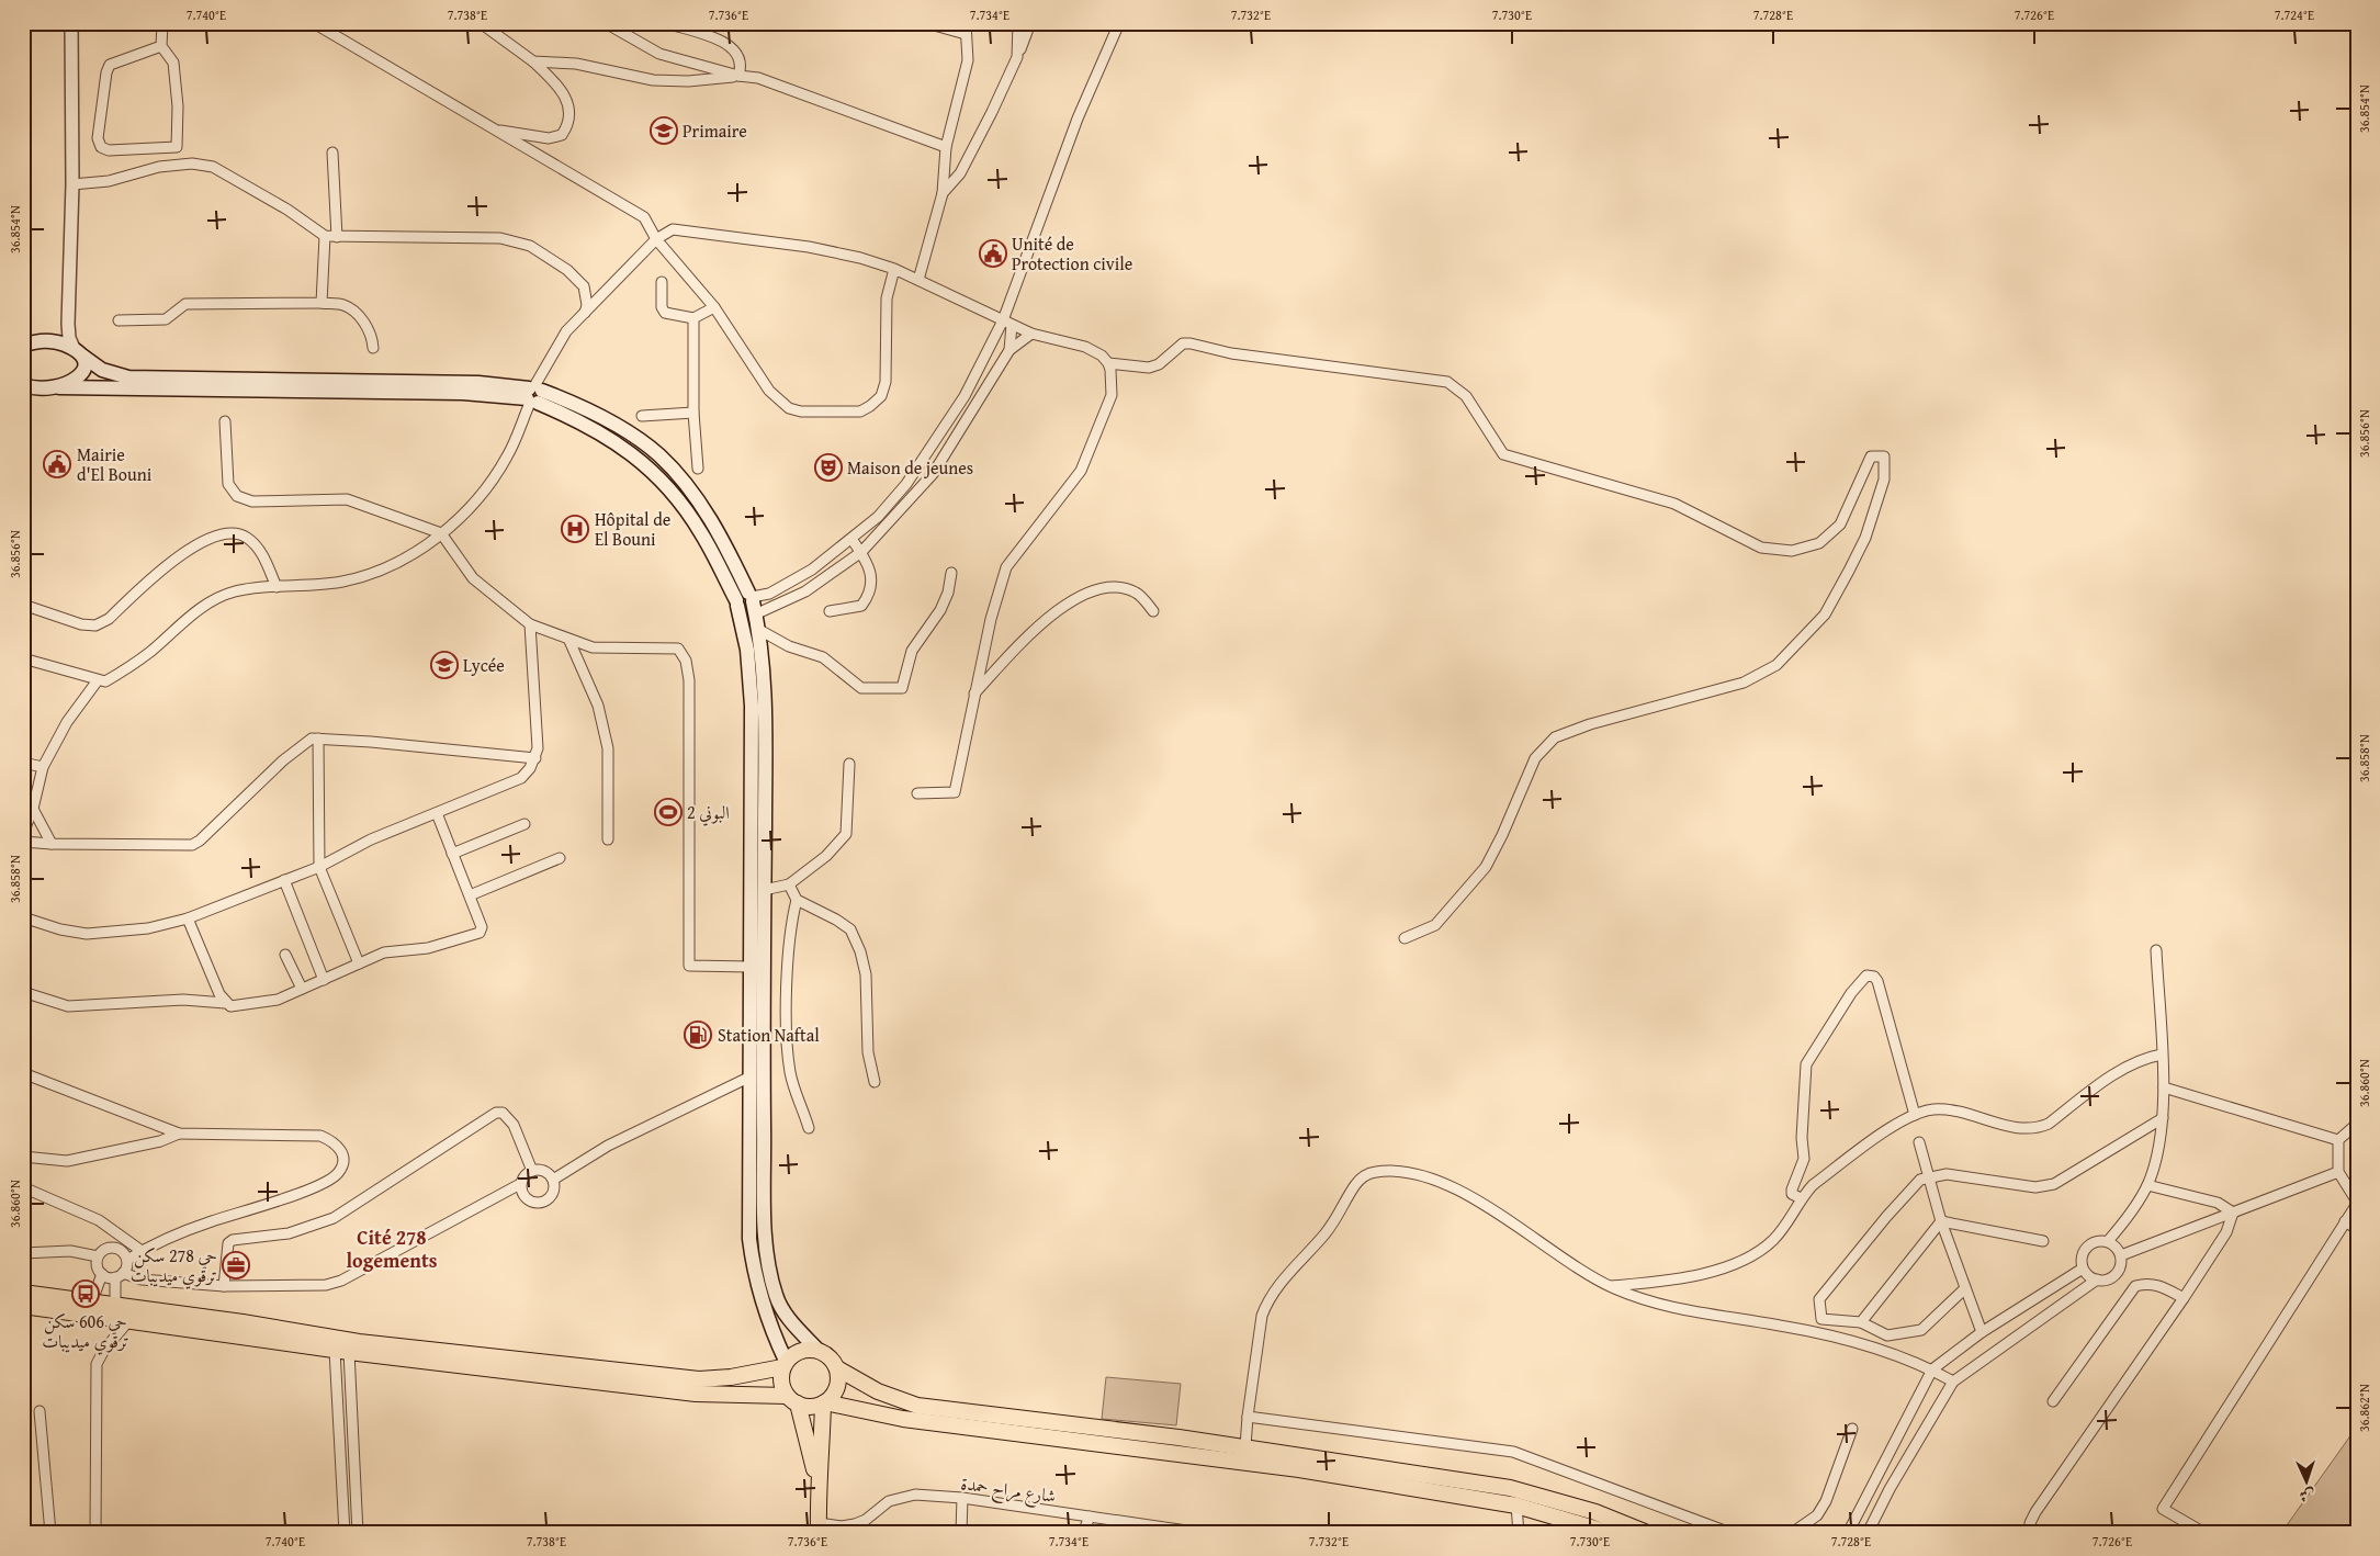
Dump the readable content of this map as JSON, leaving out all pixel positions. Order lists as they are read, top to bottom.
{
  "streets": {
    "street": ["شارع مراح حمدة"]
  },
  "districts": ["Cité 278 logements"],
  "places": {
    "school or university": ["Primaire", "Lycée"],
    "public building": ["Unité de Protection civile", "Mairie d'El Bouni"],
    "theatre": ["Maison de jeunes"],
    "hospital": ["Hôpital de El Bouni"],
    "sports": ["البوني 2"],
    "fuel station": ["Station Naftal"],
    "office": ["حي 278 سكن ترقوي ميديبات"],
    "bus stop": ["حي 606 سكن ترقوي ميديبات"]
  },
  "north": "bottom",
  "coordinates": [
    "7.740°E",
    "7.738°E",
    "7.736°E",
    "7.734°E",
    "7.732°E",
    "7.730°E",
    "7.728°E",
    "7.726°E",
    "7.724°E",
    "36.854°N",
    "36.856°N",
    "36.858°N",
    "36.860°N",
    "36.862°N"
  ]
}
